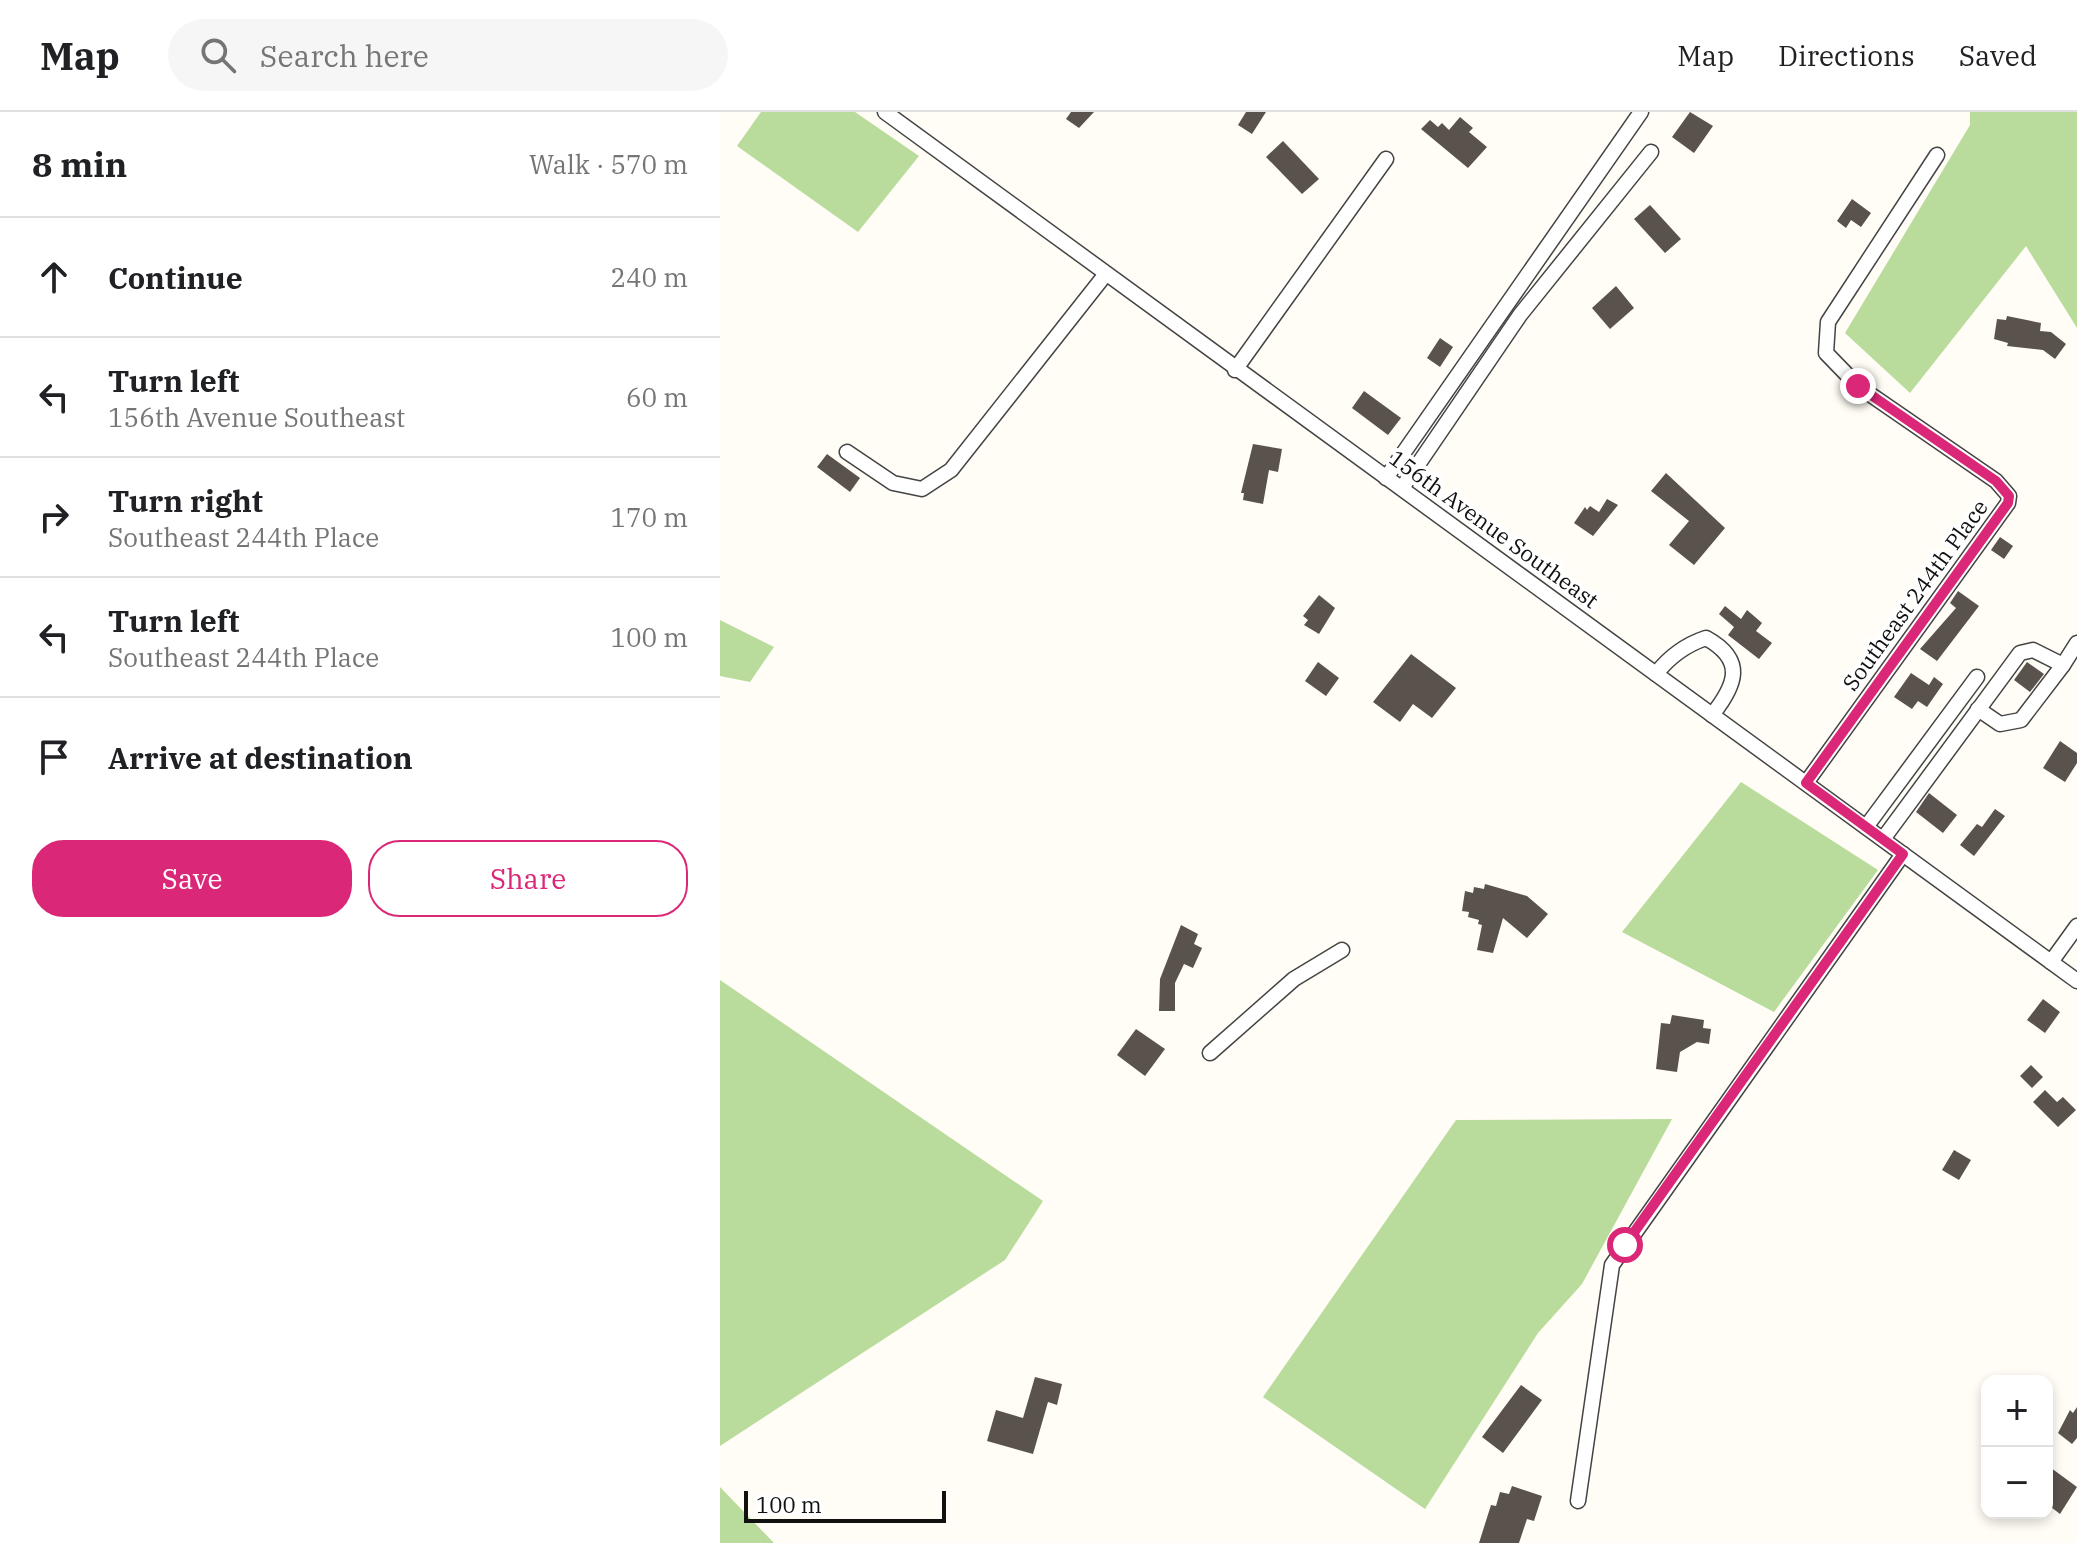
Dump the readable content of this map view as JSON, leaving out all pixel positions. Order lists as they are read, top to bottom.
{
  "streets": {
    "street": ["156th Avenue Southeast", "Southeast 244th Place"]
  },
  "crossings": [
    ["156th Avenue Southeast", "Southeast 244th Place"]
  ],
  "scale_bar": "100 m",
  "page": {
    "header": "Map",
    "search": "Search here",
    "nav": ["Map", "Directions", "Saved"],
    "heading": ["8 min", "Walk · 570 m"],
    "list": [
      ["Continue", "240 m"],
      ["Turn left", "156th Avenue Southeast", "60 m"],
      ["Turn right", "Southeast 244th Place", "170 m"],
      ["Turn left", "Southeast 244th Place", "100 m"],
      "Arrive at destination"
    ],
    "buttons": ["Save", "Share"],
    "map_buttons": ["+", "−"],
    "scale": "100 m"
  }
}
